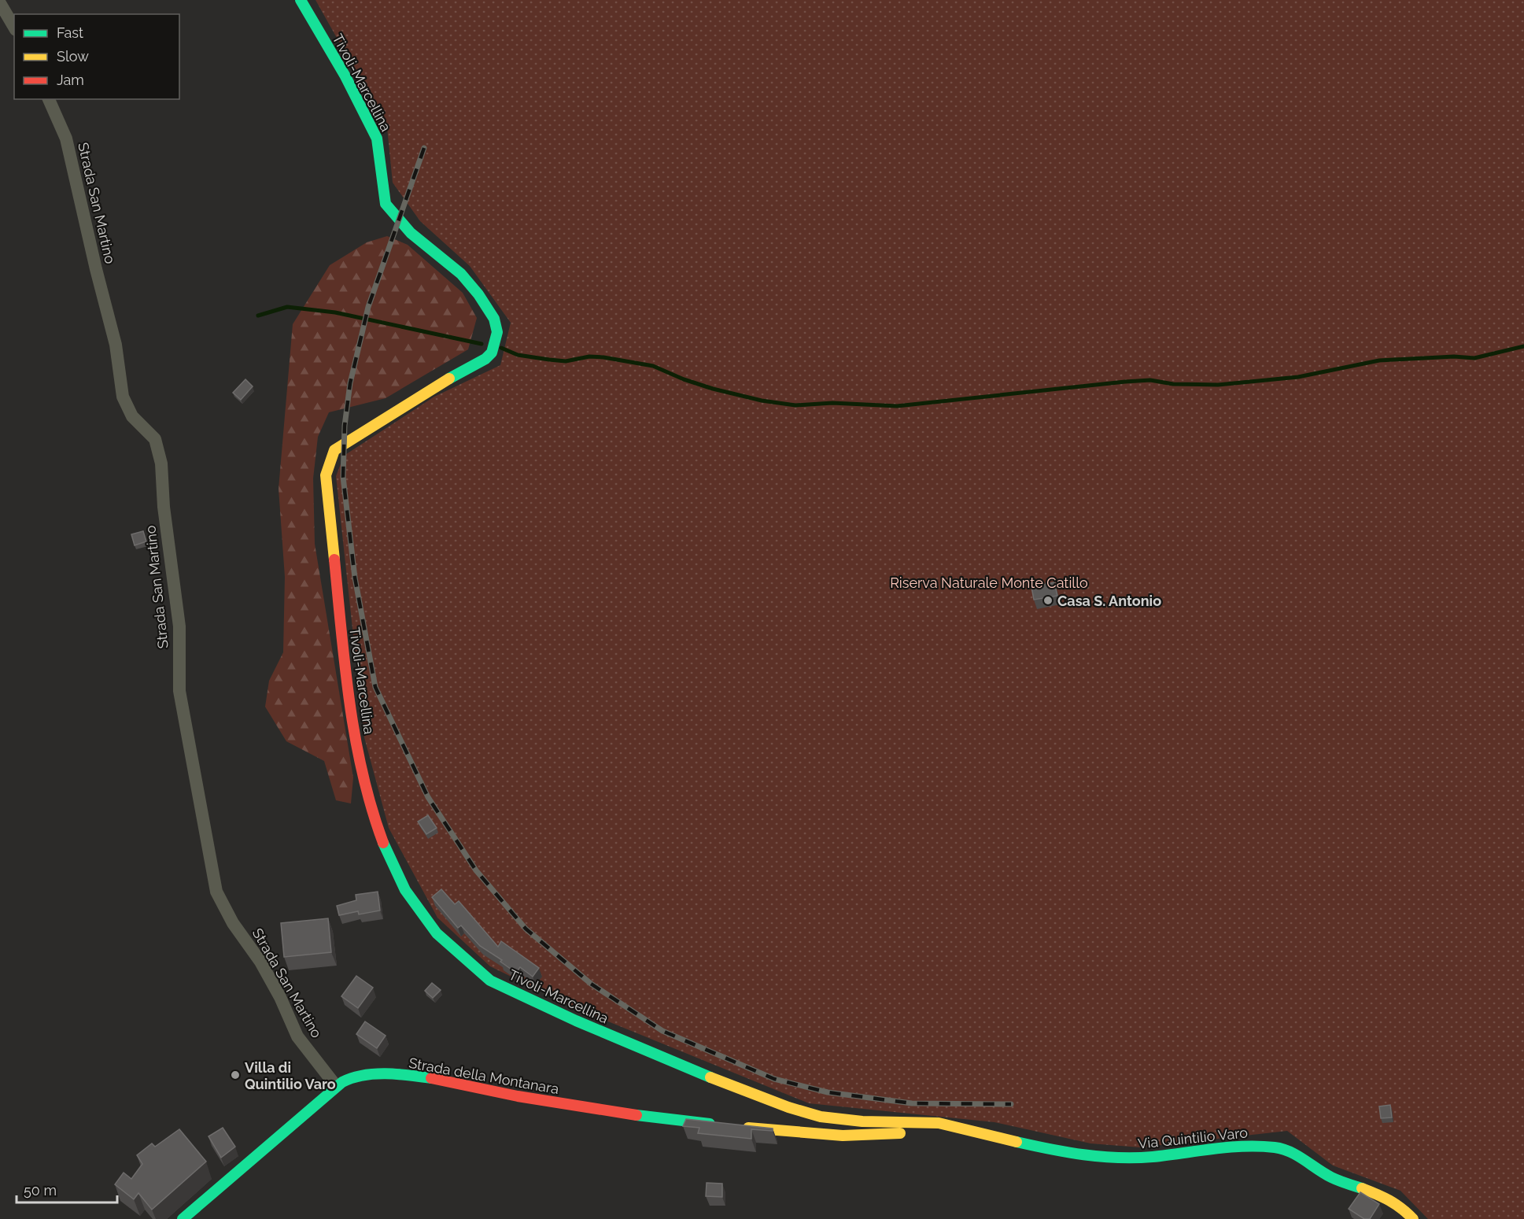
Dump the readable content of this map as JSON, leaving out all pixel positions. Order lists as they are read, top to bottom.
{
  "streets": {
    "main road": ["Tivoli-Marcellina", "Strada della Montanara", "Via Quintilio Varo"],
    "street": ["Strada San Martino"]
  },
  "crossings": [
    ["Tivoli-Marcellina", "Via Quintilio Varo"],
    ["Strada San Martino", "Strada della Montanara"]
  ],
  "parks": ["Riserva Naturale Monte Catillo"],
  "places": ["Casa S. Antonio", "Villa di Quintilio Varo"],
  "legend": ["Fast", "Slow", "Jam"],
  "scale_bar": "50 m"
}
